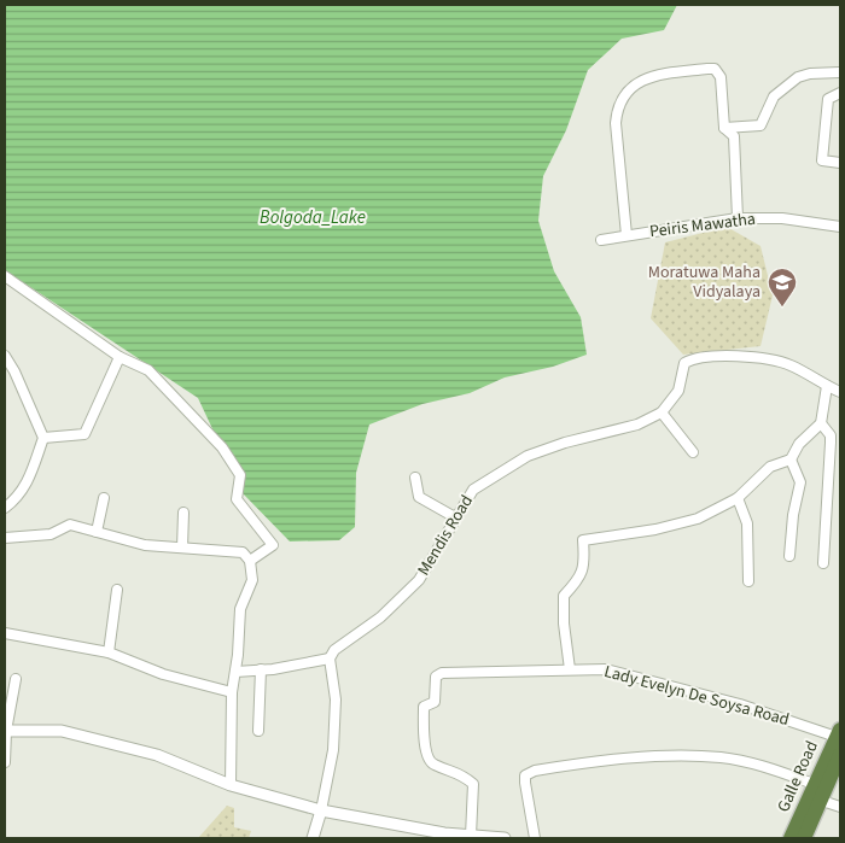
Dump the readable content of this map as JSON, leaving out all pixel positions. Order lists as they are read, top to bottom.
{
  "streets": {
    "highway": ["Galle Road"],
    "street": ["Peiris Mawatha", "Mendis Road", "Lady Evelyn De Soysa Road"]
  },
  "crossings": [
    ["Lady Evelyn De Soysa Road", "Galle Road"]
  ],
  "water": ["Bolgoda_Lake"],
  "places": {
    "school or university": ["Moratuwa Maha Vidyalaya"]
  }
}
